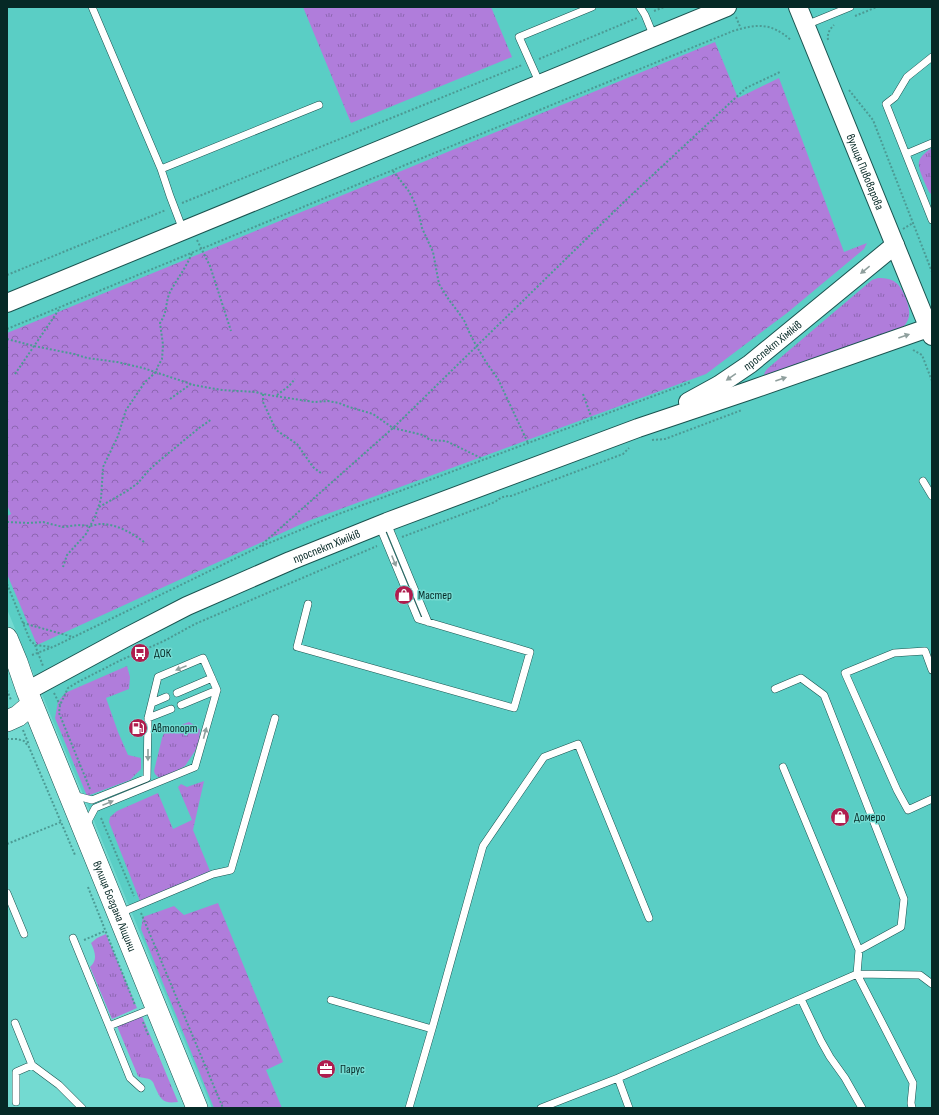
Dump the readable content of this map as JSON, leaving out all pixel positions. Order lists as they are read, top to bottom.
{
  "streets": {
    "main road": ["проспект Хіміків", "вулиця Богдана Ліщини"],
    "street": ["вулиця Пивоварова"]
  },
  "crossings": [
    ["вулиця Пивоварова", "проспект Хіміків"],
    ["проспект Хіміків", "вулиця Богдана Ліщини"]
  ],
  "places": {
    "shop": ["Мастер", "Домеро"],
    "bus stop": ["ДОК"],
    "fuel station": ["Автопорт"],
    "office": ["Парус"]
  }
}
